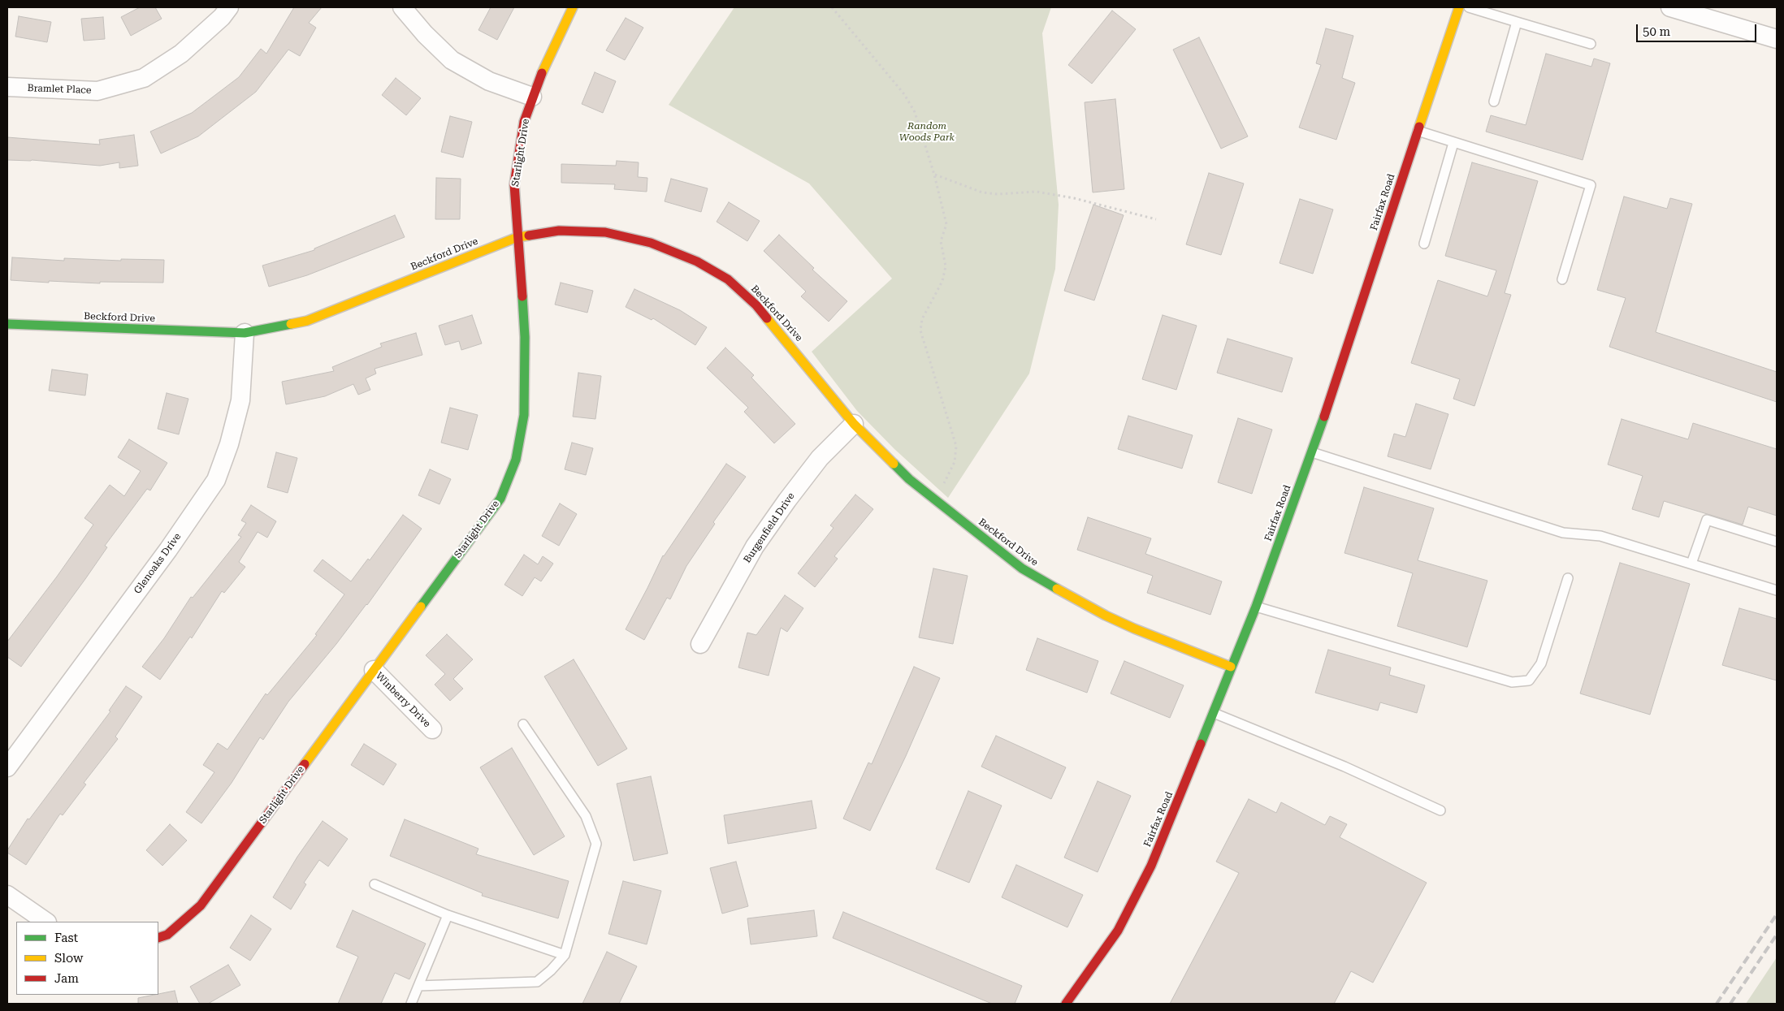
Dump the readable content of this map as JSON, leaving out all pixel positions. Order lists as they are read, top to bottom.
{
  "streets": {
    "street": [
      "Bramlet Place",
      "Starlight Drive",
      "Fairfax Road",
      "Beckford Drive",
      "Burgenfield Drive",
      "Glenoaks Drive",
      "Winberry Drive"
    ]
  },
  "crossings": [
    ["Starlight Drive", "Beckford Drive"],
    ["Starlight Drive", "Winberry Drive"],
    ["Fairfax Road", "Beckford Drive"],
    ["Beckford Drive", "Burgenfield Drive"],
    ["Beckford Drive", "Glenoaks Drive"]
  ],
  "parks": ["Random Woods Park"],
  "legend": ["Fast", "Slow", "Jam"],
  "scale_bar": "50 m"
}
